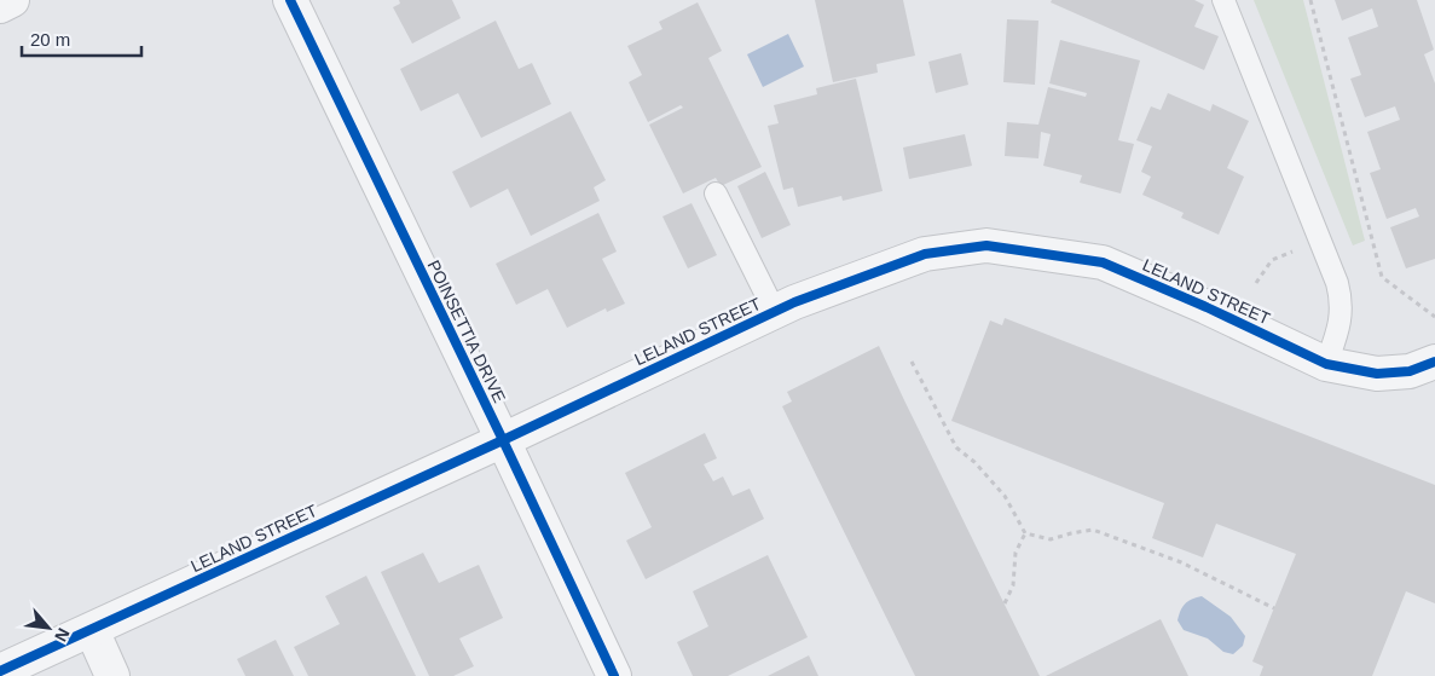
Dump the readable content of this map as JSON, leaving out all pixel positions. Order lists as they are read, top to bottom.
{
  "streets": {
    "street": ["LELAND STREET", "POINSETTIA DRIVE"]
  },
  "crossings": [
    ["LELAND STREET", "POINSETTIA DRIVE"]
  ],
  "scale_bar": "20 m",
  "north": "bottom right"
}
